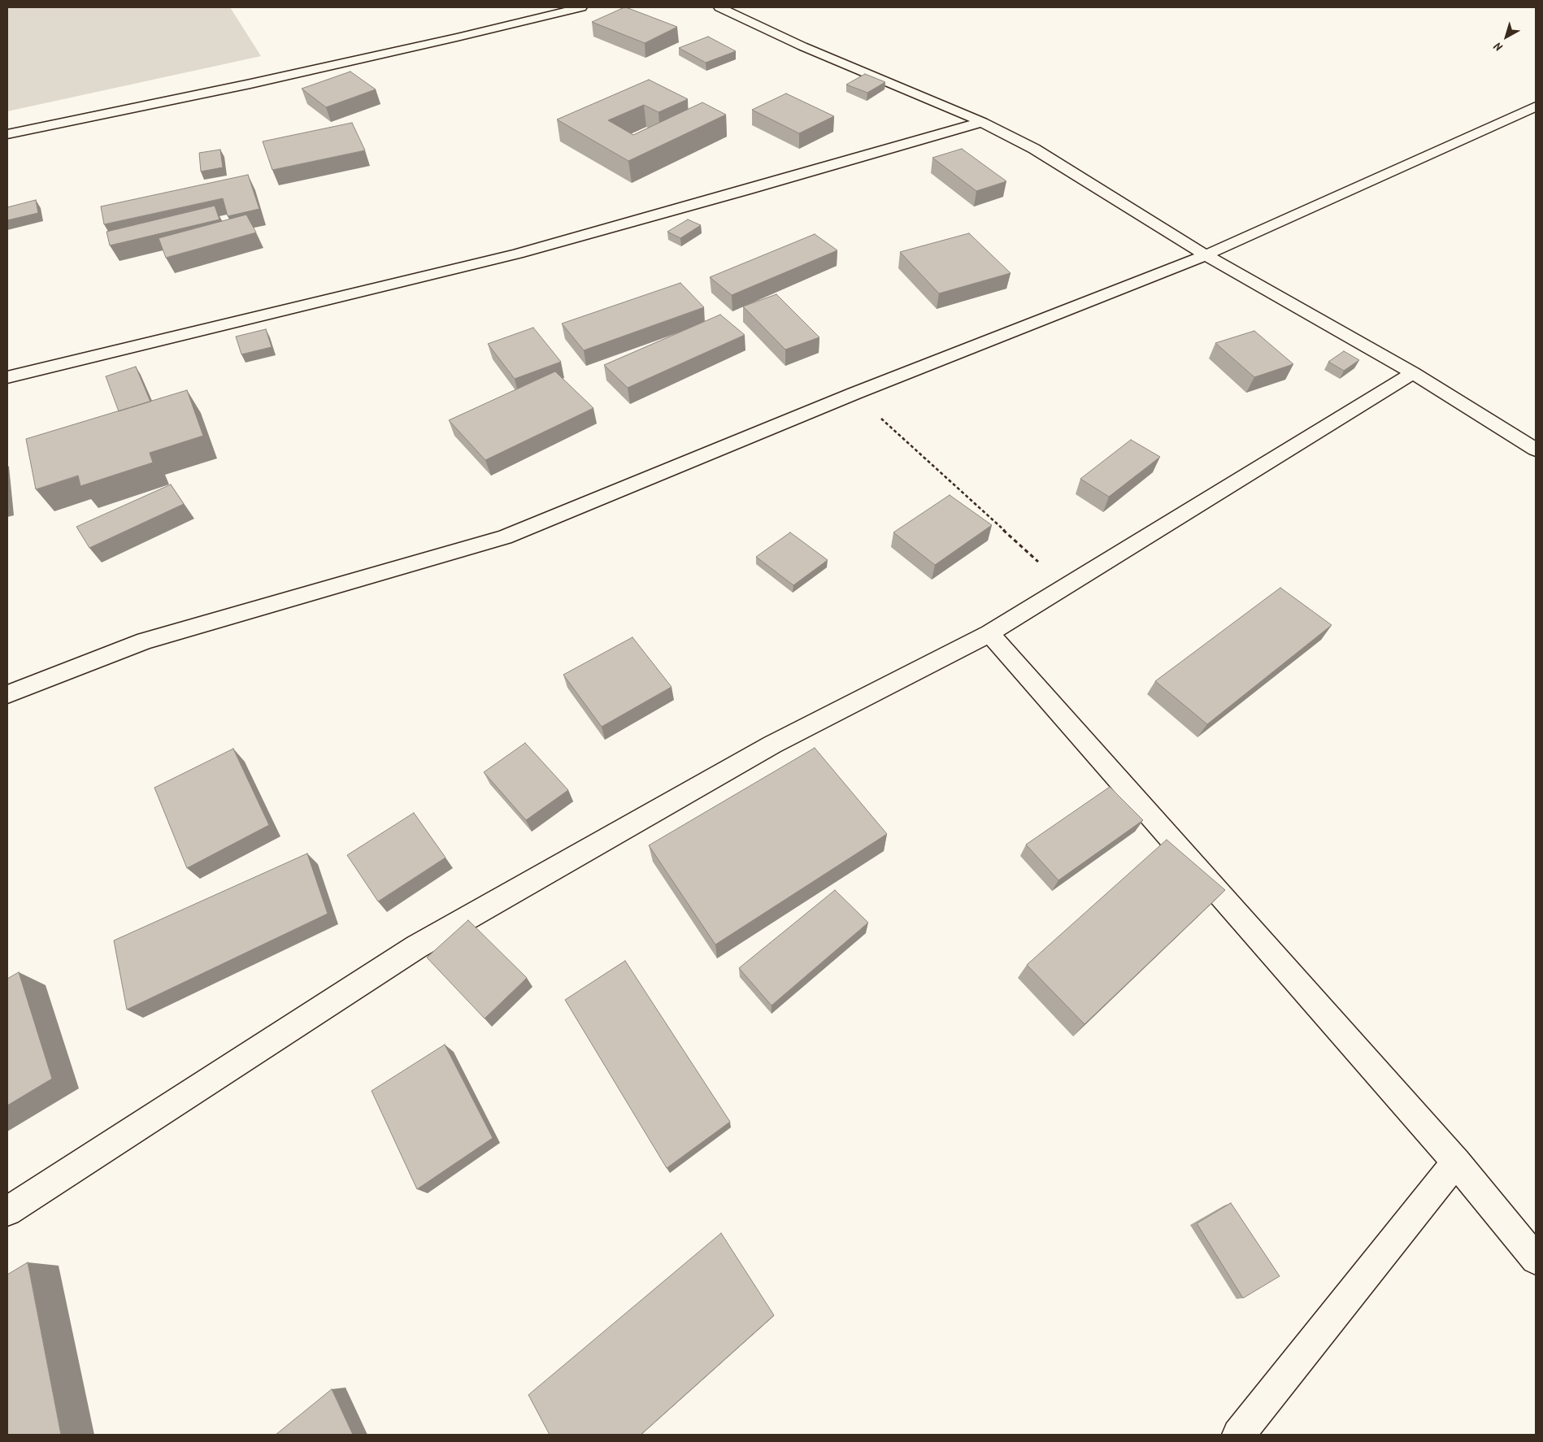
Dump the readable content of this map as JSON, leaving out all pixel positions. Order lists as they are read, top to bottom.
{
  "north": "bottom left"
}
